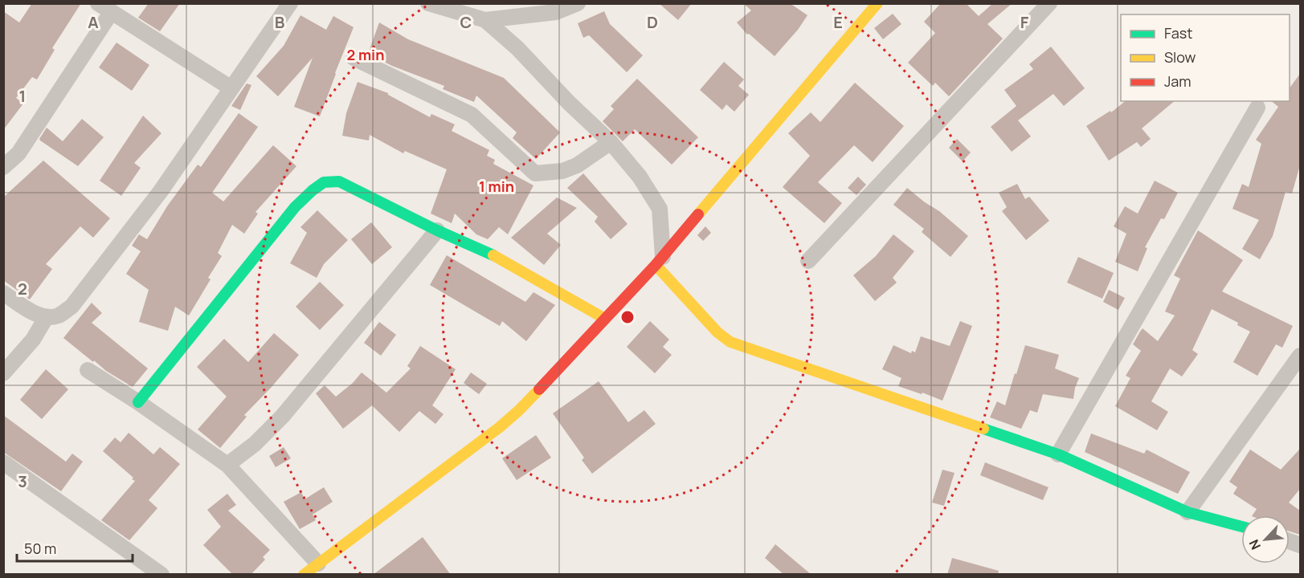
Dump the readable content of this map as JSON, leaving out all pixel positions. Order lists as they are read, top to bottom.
{
  "legend": ["Fast", "Slow", "Jam"],
  "scale_bar": "50 m",
  "north": "bottom left",
  "grid": {
    "columns": [
      "A",
      "B",
      "C",
      "D",
      "E",
      "F"
    ],
    "rows": ["1", "2", "3"]
  },
  "rings": ["2 min", "1 min"]
}
